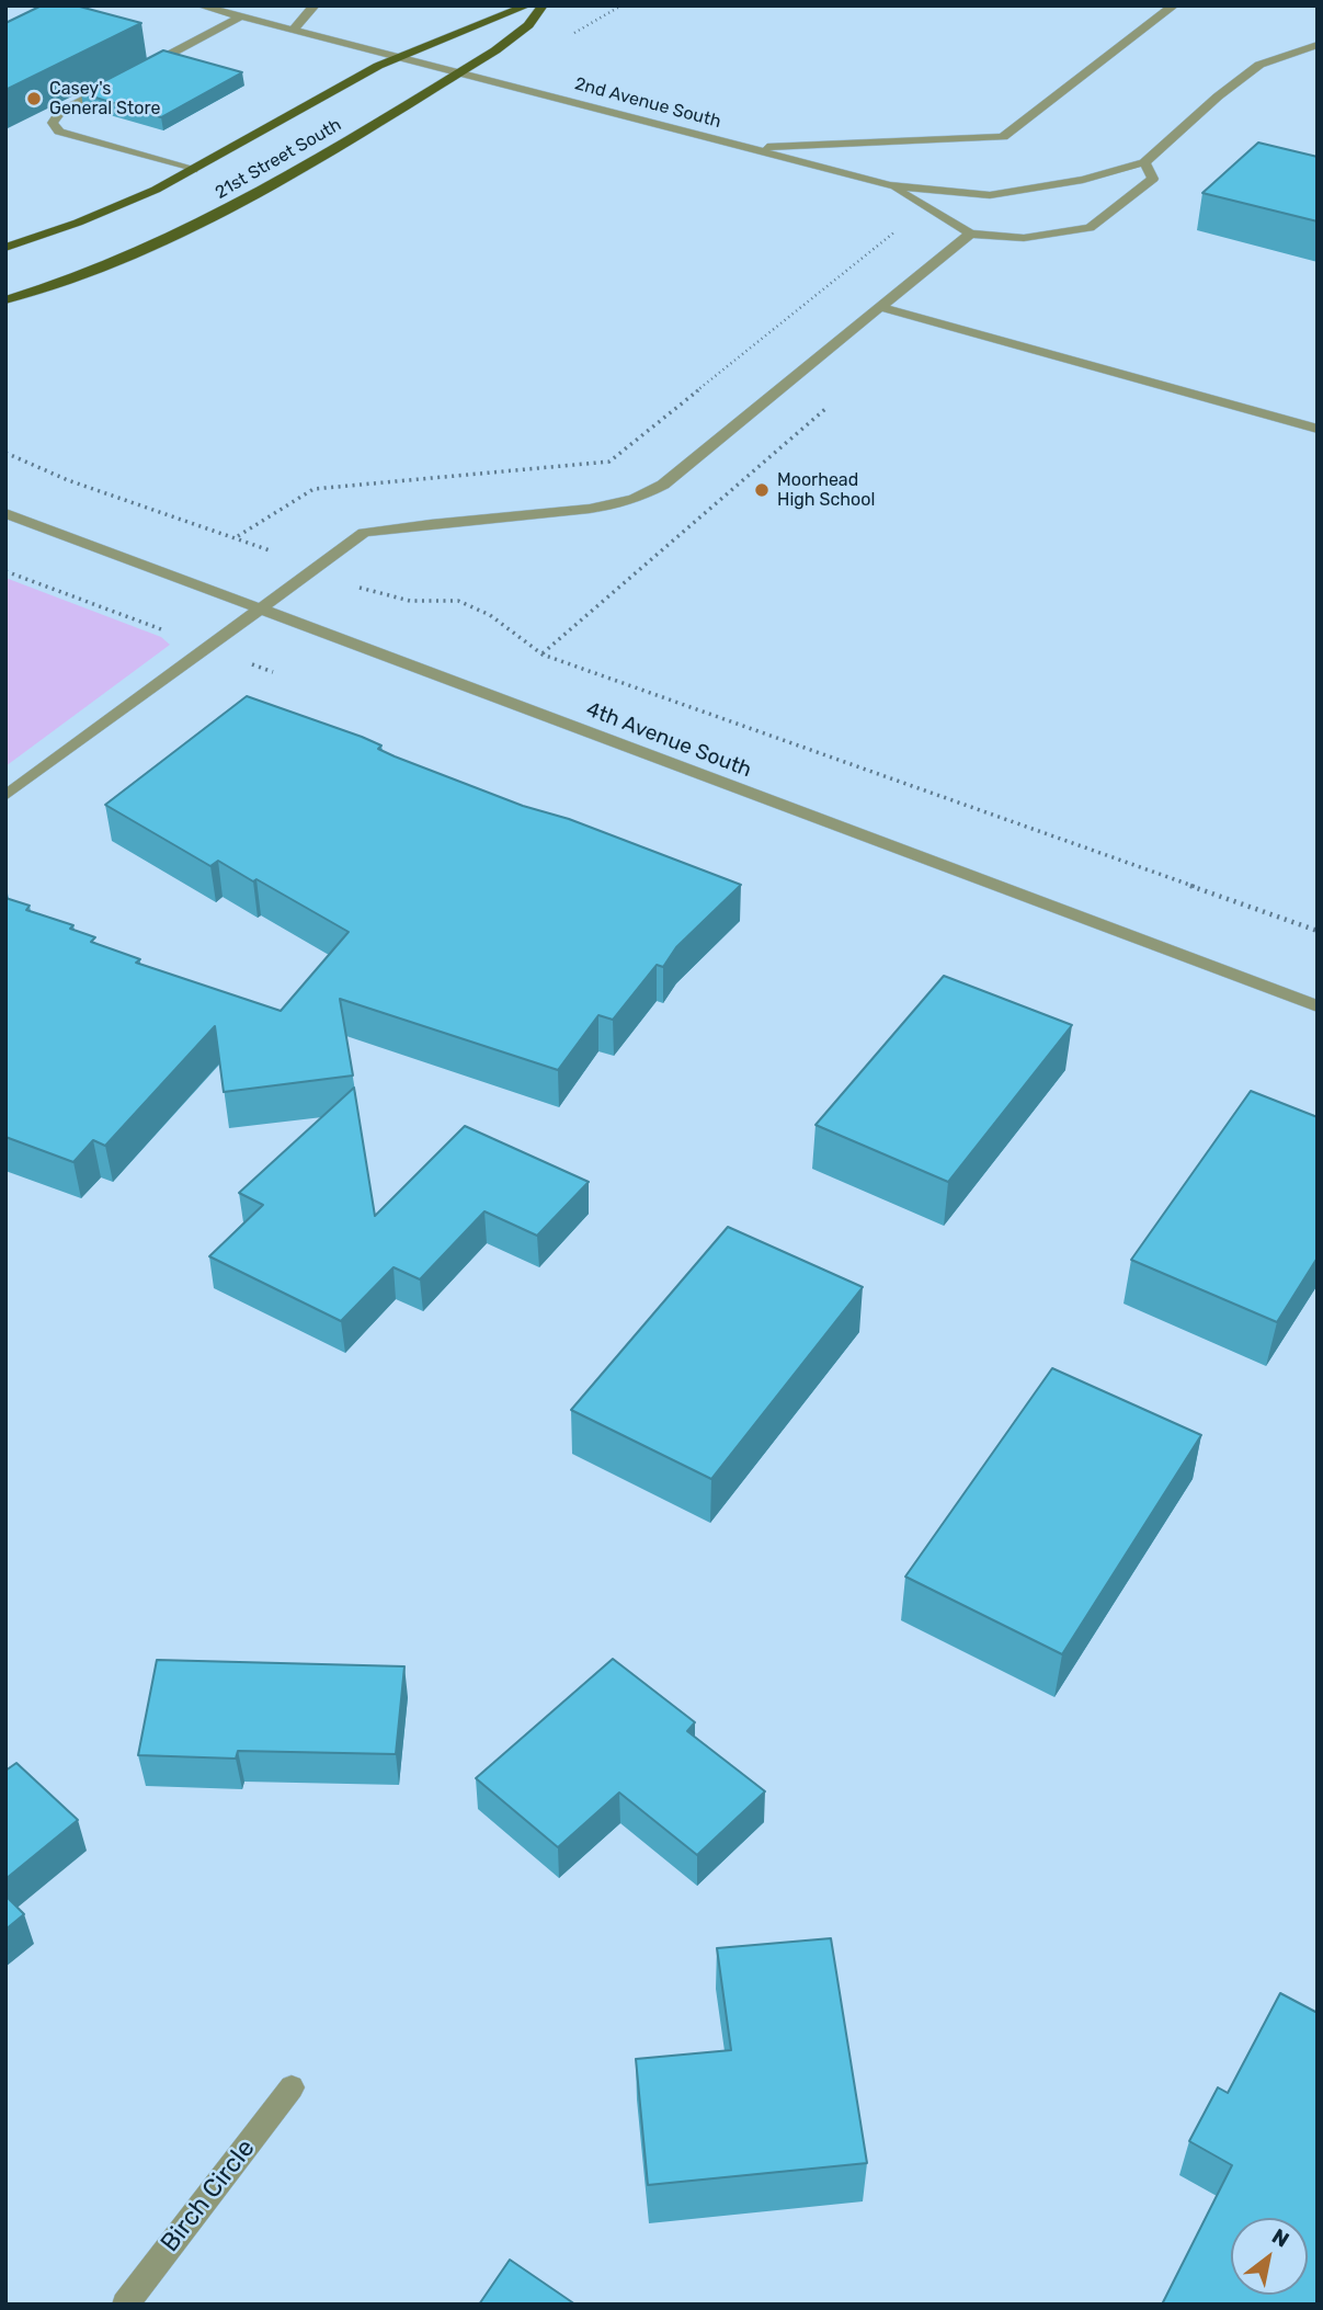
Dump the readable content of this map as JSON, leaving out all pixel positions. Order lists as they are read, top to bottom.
{
  "streets": {
    "main road": ["21st Street South"],
    "street": ["2nd Avenue South", "4th Avenue South", "Birch Circle"]
  },
  "crossings": [
    ["2nd Avenue South", "21st Street South"]
  ],
  "places": ["Casey's General Store", "Moorhead High School"],
  "north": "top right"
}
